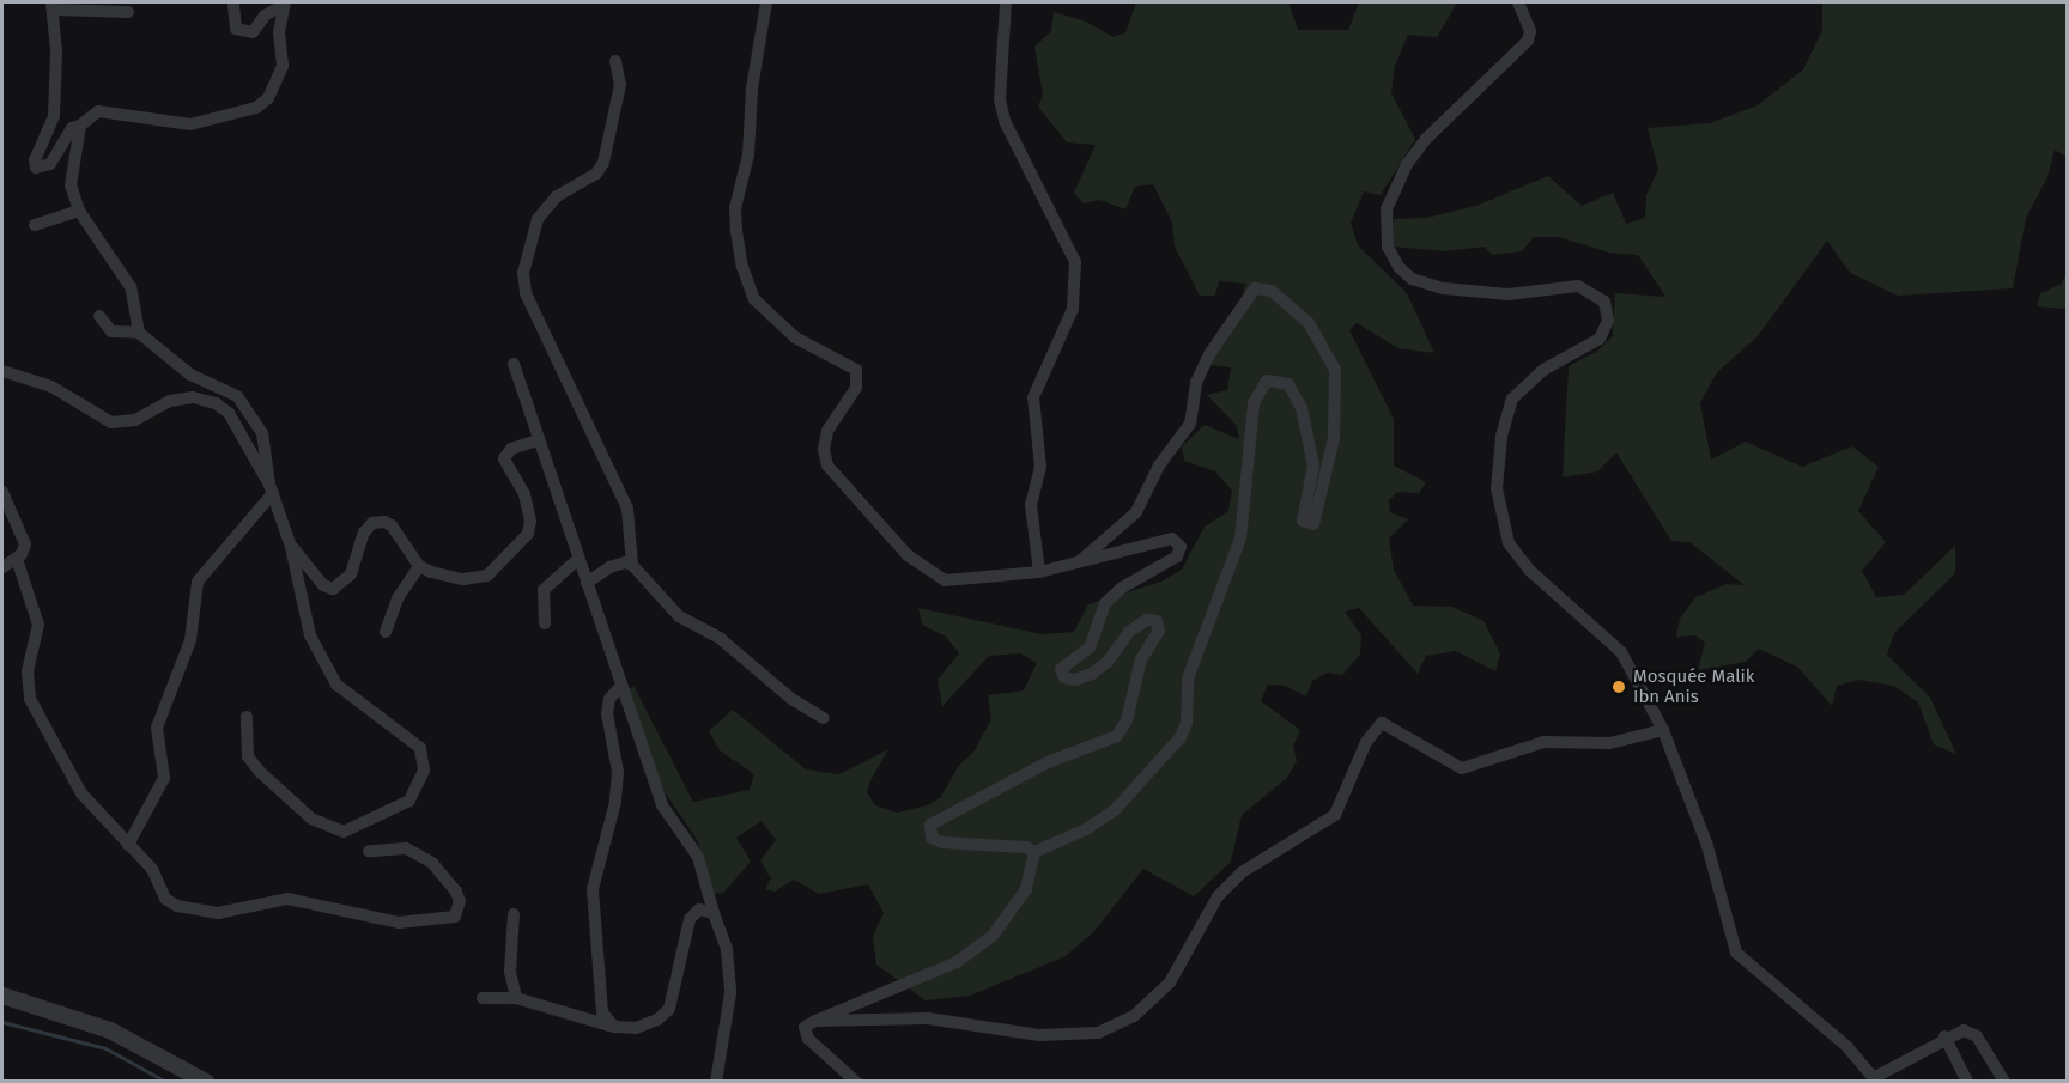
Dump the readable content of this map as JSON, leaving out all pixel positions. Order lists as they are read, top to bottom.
{
  "places": ["Mosquée Malik Ibn Anis"]
}
